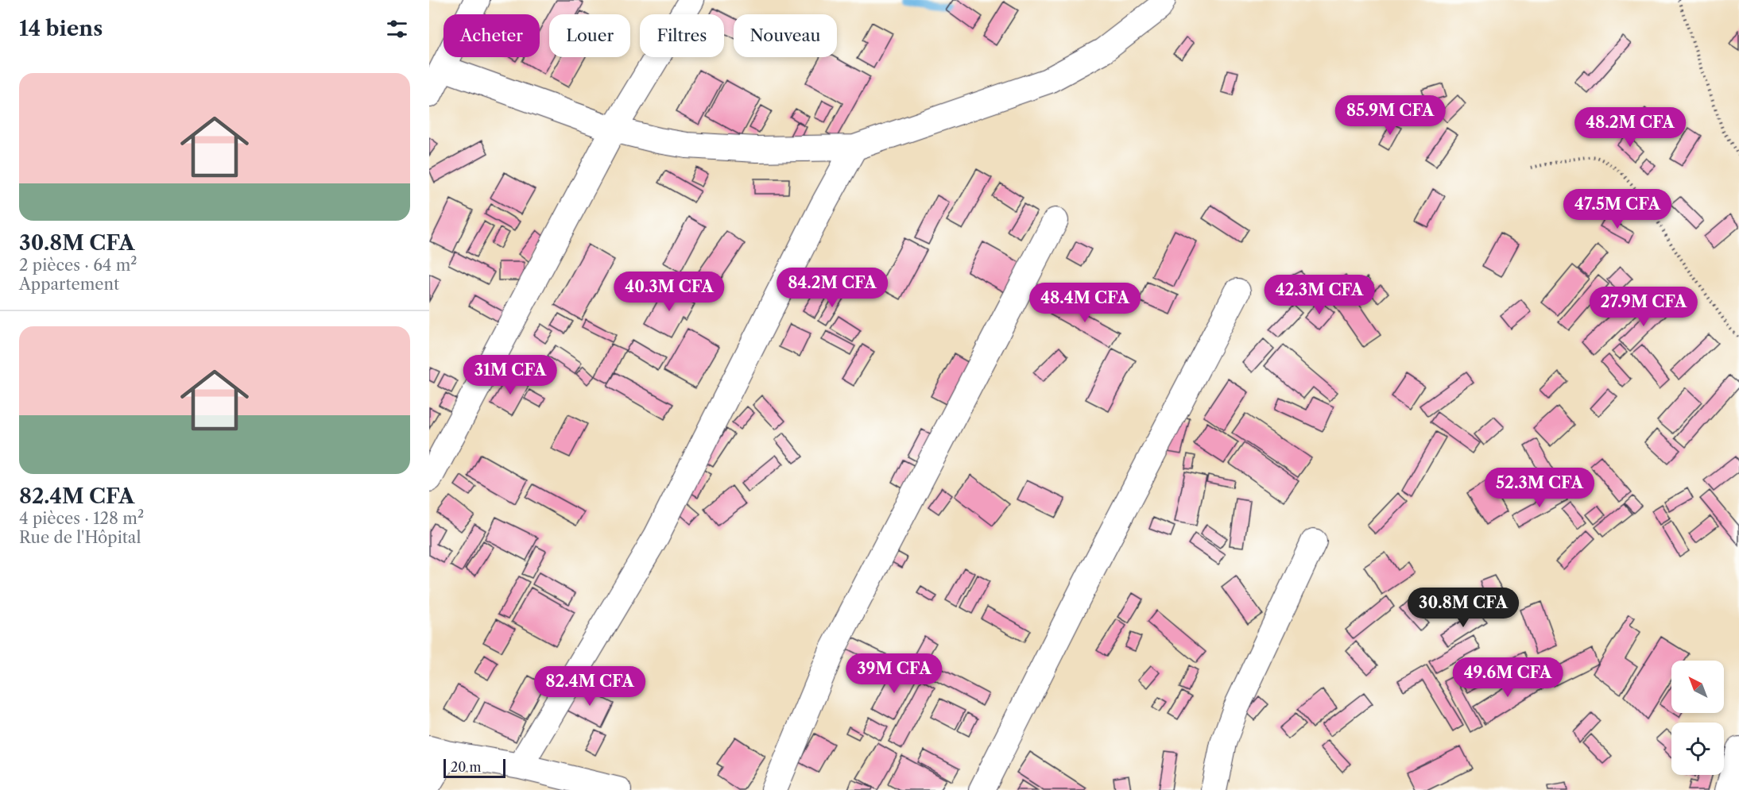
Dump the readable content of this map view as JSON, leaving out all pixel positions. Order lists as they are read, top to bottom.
{
  "scale_bar": "20 m",
  "north": "top left",
  "page": {
    "heading": "14 biens",
    "chip": [
      "Acheter",
      "Louer",
      "Filtres",
      "Nouveau"
    ],
    "list": [
      {
        "name": "30.8M CFA",
        "note": "2 pièces · 64 m² · Appartement"
      },
      {
        "name": "82.4M CFA",
        "note": "4 pièces · 128 m² · Rue de l'Hôpital"
      }
    ],
    "price": [
      "85.9M CFA",
      "48.2M CFA",
      "47.5M CFA",
      "84.2M CFA",
      "40.3M CFA",
      "42.3M CFA",
      "48.4M CFA",
      "27.9M CFA",
      "31M CFA",
      "52.3M CFA",
      "30.8M CFA",
      "39M CFA",
      "49.6M CFA",
      "82.4M CFA"
    ],
    "scale": "20 m"
  }
}
